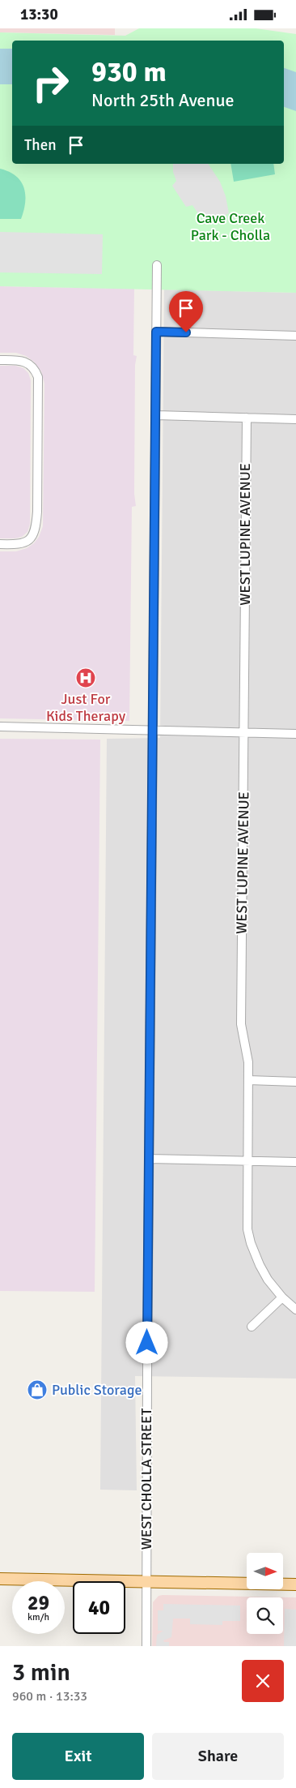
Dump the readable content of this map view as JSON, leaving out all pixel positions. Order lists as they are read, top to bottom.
{
  "streets": {
    "street": ["WEST LUPINE AVENUE", "WEST CHOLLA STREET"]
  },
  "parks": ["Cave Creek Park - Cholla"],
  "places": {
    "hospital": ["Just For Kids Therapy"],
    "shop": ["Public Storage"]
  },
  "north": "right",
  "page": {
    "status": "13:30",
    "turn": ["930 m", "North 25th Avenue"],
    "then": "Then",
    "speed": "29 km/h",
    "limit": "40",
    "heading": ["3 min", "960 m · 13:33"],
    "buttons": ["Exit", "Share"]
  }
}
